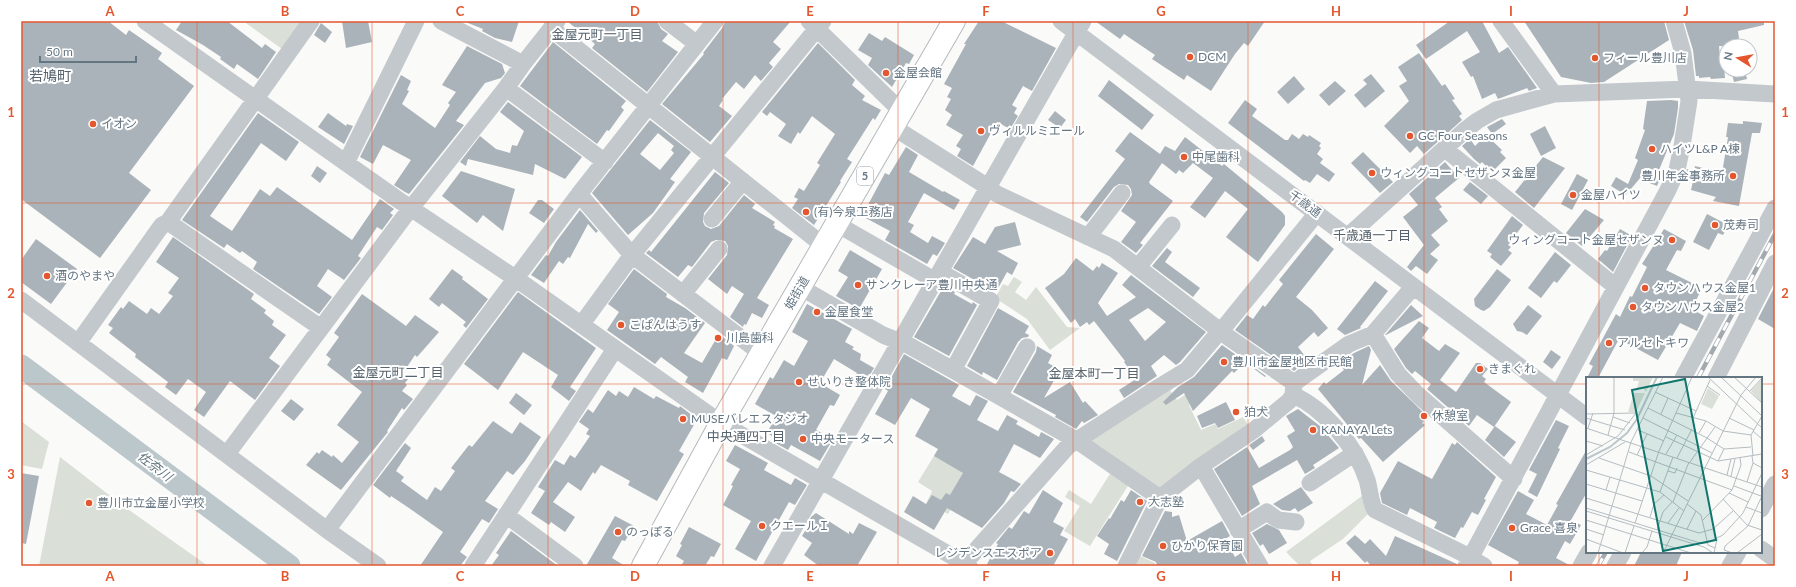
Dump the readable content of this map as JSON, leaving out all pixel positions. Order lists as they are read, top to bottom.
{
  "streets": {
    "main road": ["5", "姫街道"],
    "street": ["千歳通"]
  },
  "districts": [
    "金屋元町一丁目",
    "若鳩町",
    "千歳通一丁目",
    "金屋元町二丁目",
    "金屋本町一丁目",
    "中央通四丁目"
  ],
  "water": ["佐奈川"],
  "places": [
    "DCM",
    "フィール豊川店",
    "金屋会館",
    "イオン",
    "ヴィルルミエール",
    "GC Four Seasons",
    "ハイツL&P A棟",
    "中尾歯科",
    "ウィングコートセザンヌ金屋",
    "豊川年金事務所",
    "金屋ハイツ",
    "(有)今泉工務店",
    "茂寿司",
    "ウィングコート金屋セザンヌ",
    "酒のやまや",
    "サンクレーア豊川中央通",
    "タウンハウス金屋1",
    "タウンハウス金屋2",
    "金屋食堂",
    "こぱんはうす",
    "川島歯科",
    "アルセトキワ",
    "豊川市金屋地区市民館",
    "きまぐれ",
    "せいりき整体院",
    "狛犬",
    "休憩室",
    "MUSEバレエスタジオ",
    "KANAYA Lets",
    "中央モータース",
    "大志塾",
    "豊川市立金屋小学校",
    "クエールＩ",
    "Grace 喜泉",
    "のっぽる",
    "ひかり保育園",
    "レジデンスエスポア"
  ],
  "scale_bar": "50 m",
  "north": "left",
  "grid": {
    "columns": [
      "A",
      "B",
      "C",
      "D",
      "E",
      "F",
      "G",
      "H",
      "I",
      "J"
    ],
    "rows": ["1", "2", "3"]
  }
}
